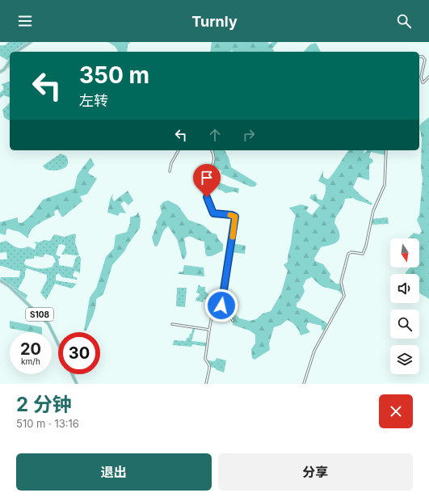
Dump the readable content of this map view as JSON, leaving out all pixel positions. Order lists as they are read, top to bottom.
{
  "streets": {
    "main road": ["S108"]
  },
  "north": "bottom",
  "page": {
    "header": "Turnly",
    "turn": ["350 m", "左转"],
    "speed": "20 km/h",
    "limit": "30",
    "heading": ["2 分钟", "510 m · 13:16"],
    "buttons": ["退出", "分享"]
  }
}
